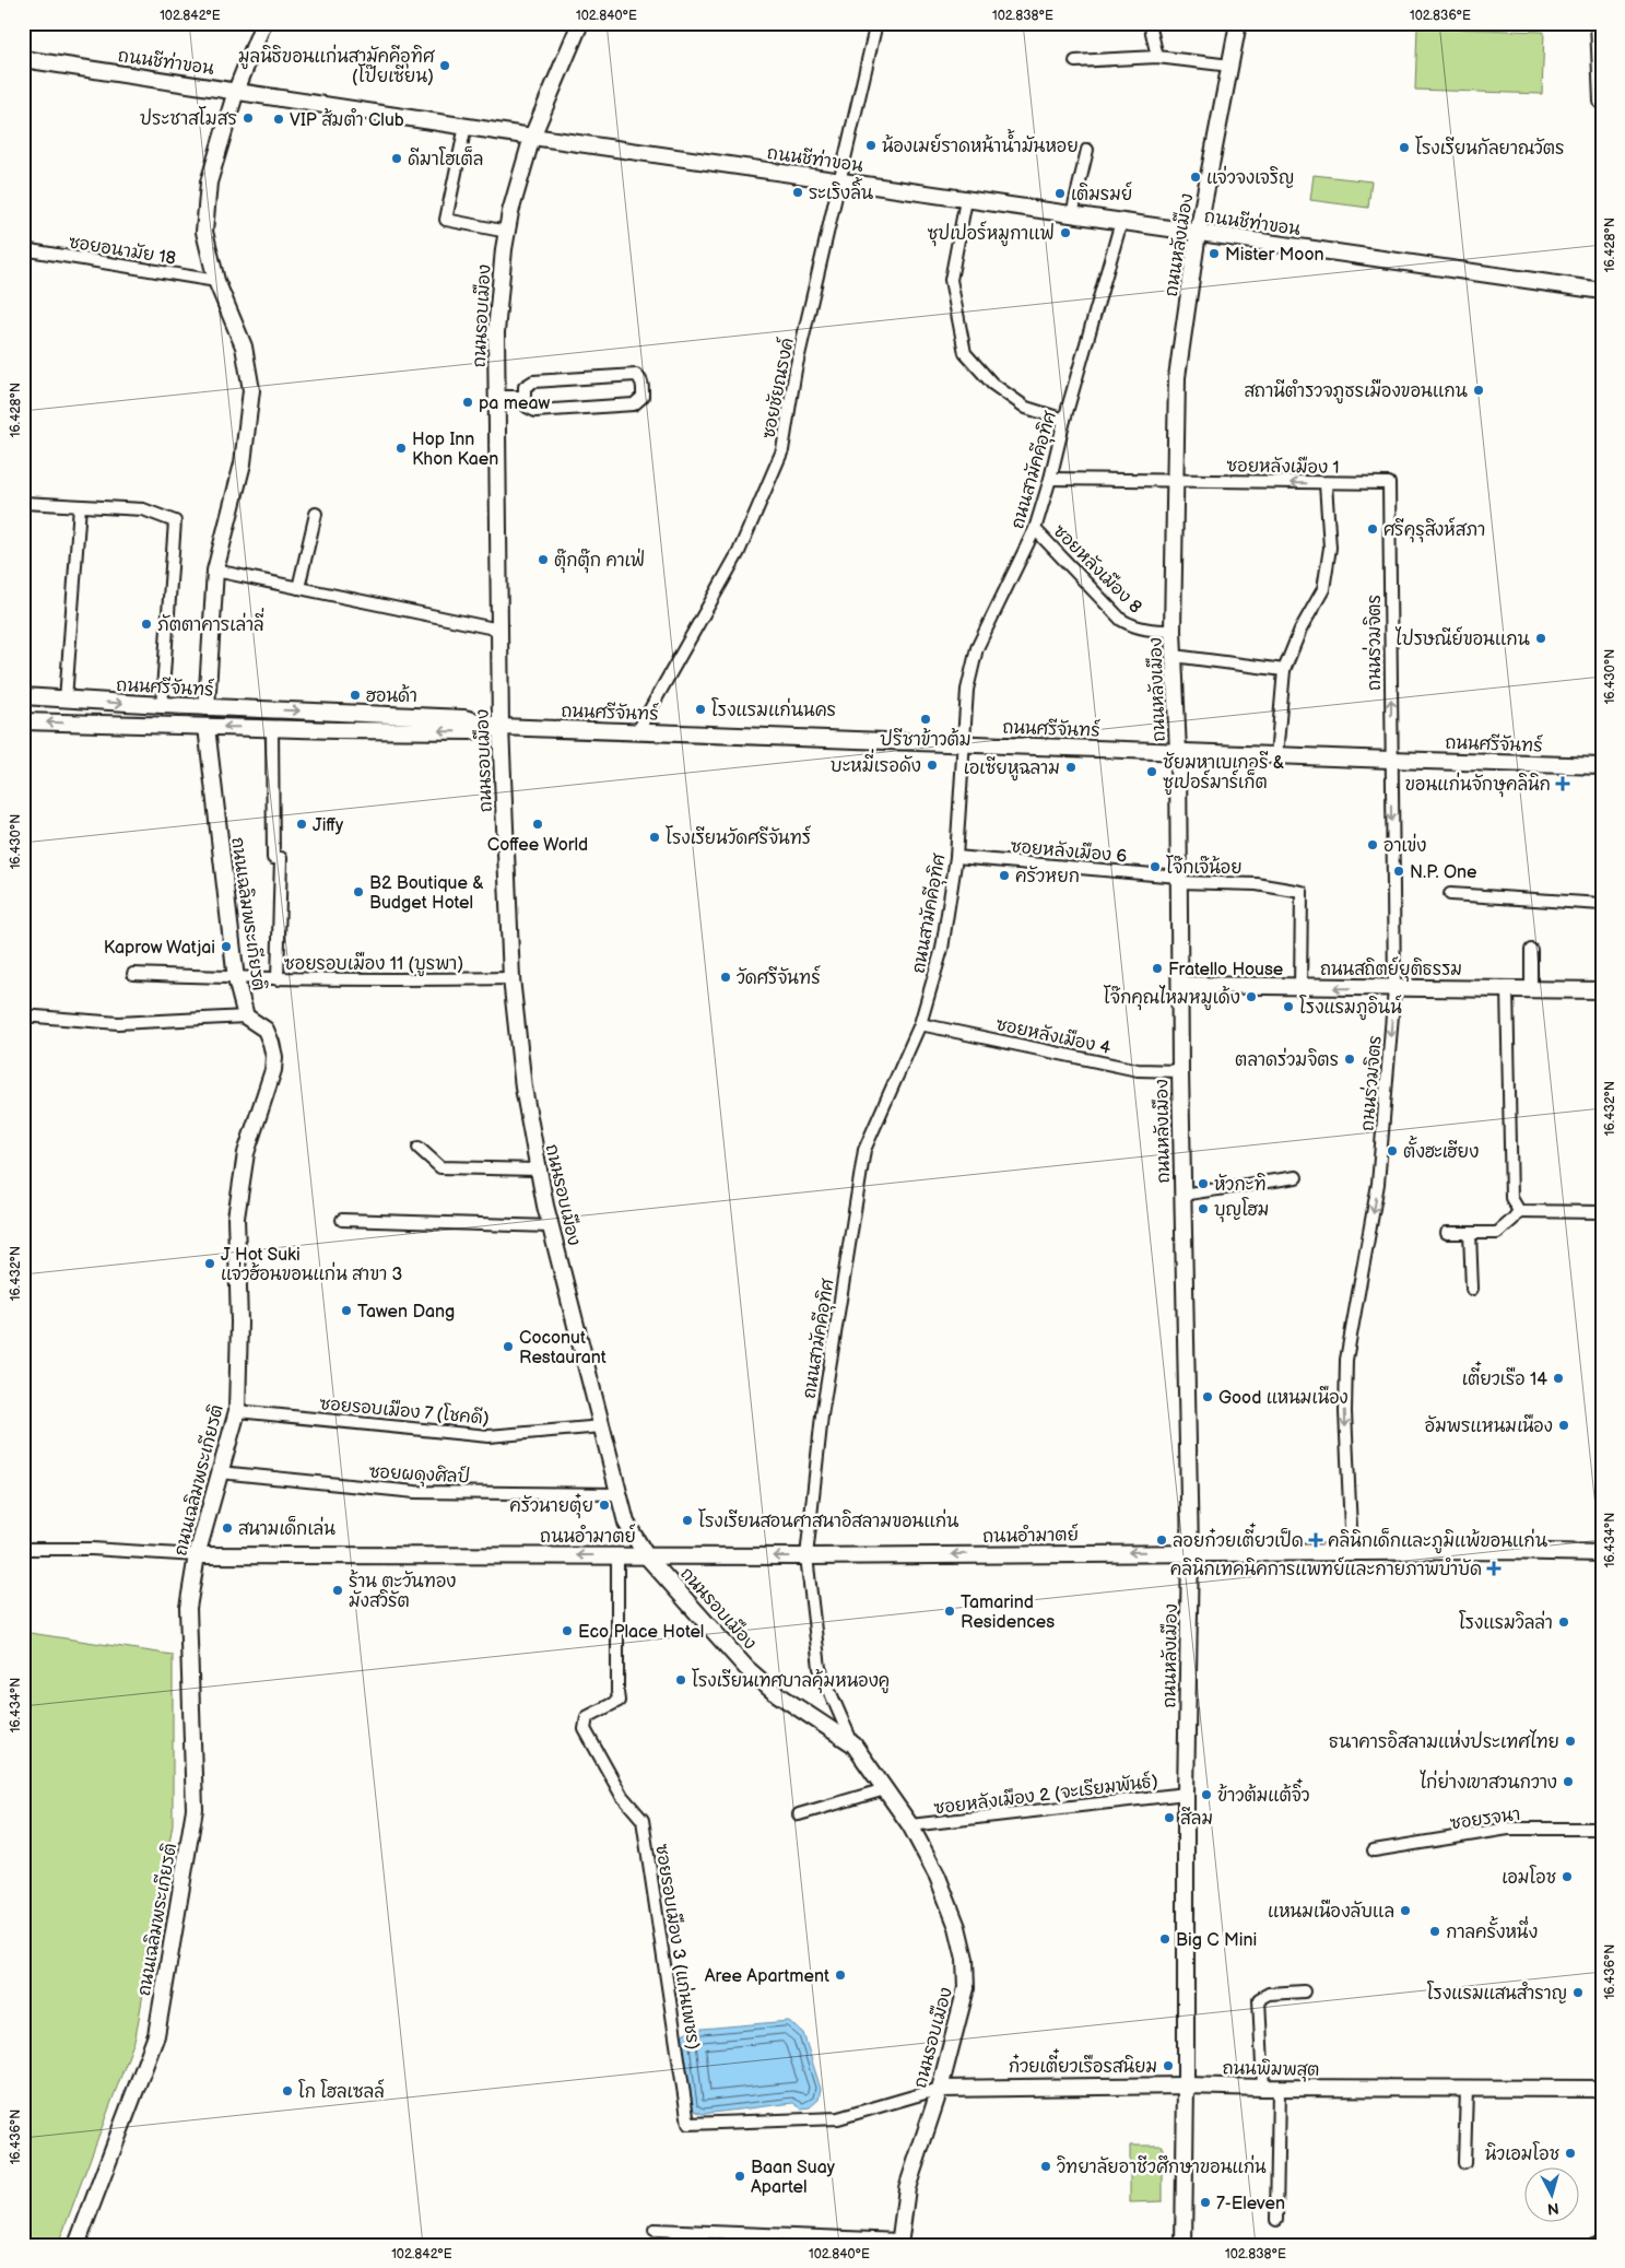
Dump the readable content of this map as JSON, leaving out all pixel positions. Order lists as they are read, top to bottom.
{
  "streets": {
    "street": [
      "ถนนชีท่าขอน",
      "ถนนหลังเมือง",
      "ซอยอนามัย 18",
      "ถนนรอบเมือง",
      "ซอยชัยณรงค์",
      "ซอยหลังเมือง 1",
      "ถนนสามัคคีอุทิศ",
      "ซอยหลังเมือง 8",
      "ถนนร่วมจิตร",
      "ถนนศรีจันทร์",
      "ซอยหลังเมือง 6",
      "ถนนเฉลิมพระเกียรติ",
      "ซอยรอบเมือง 11 (บูรพา)",
      "ถนนสถิตย์ยุติธรรม",
      "ซอยหลังเมือง 4",
      "ซอยรอบเมือง 7 (โชคดี)",
      "ซอยผดุงศิลป์",
      "ถนนอำมาตย์",
      "ซอยหลังเมือง 2 (จะเรียมพันธ์)",
      "ซอยรจนา",
      "ซอยรอบเมือง 3 (แก่นเพชร)",
      "ถนนพิมพสุต"
    ]
  },
  "crossings": [
    ["ถนนชีท่าขอน", "ถนนหลังเมือง"],
    ["ถนนชีท่าขอน", "ถนนรอบเมือง"],
    ["ถนนชีท่าขอน", "ซอยชัยณรงค์"],
    ["ถนนชีท่าขอน", "ถนนสามัคคีอุทิศ"],
    ["ถนนหลังเมือง", "ซอยหลังเมือง 1"],
    ["ถนนหลังเมือง", "ซอยหลังเมือง 8"],
    ["ถนนหลังเมือง", "ถนนศรีจันทร์"],
    ["ถนนหลังเมือง", "ซอยหลังเมือง 6"],
    ["ถนนหลังเมือง", "ถนนสถิตย์ยุติธรรม"],
    ["ถนนหลังเมือง", "ซอยหลังเมือง 4"],
    ["ถนนหลังเมือง", "ถนนอำมาตย์"],
    ["ถนนหลังเมือง", "ซอยหลังเมือง 2 (จะเรียมพันธ์)"],
    ["ถนนหลังเมือง", "ถนนพิมพสุต"],
    ["ถนนรอบเมือง", "ถนนสามัคคีอุทิศ"],
    ["ถนนรอบเมือง", "ถนนศรีจันทร์"],
    ["ถนนรอบเมือง", "ซอยรอบเมือง 11 (บูรพา)"],
    ["ถนนรอบเมือง", "ซอยรอบเมือง 7 (โชคดี)"],
    ["ถนนรอบเมือง", "ซอยผดุงศิลป์"],
    ["ถนนรอบเมือง", "ถนนอำมาตย์"],
    ["ถนนรอบเมือง", "ซอยหลังเมือง 2 (จะเรียมพันธ์)"],
    ["ถนนรอบเมือง", "ซอยรอบเมือง 3 (แก่นเพชร)"],
    ["ถนนรอบเมือง", "ถนนพิมพสุต"],
    ["ซอยชัยณรงค์", "ถนนศรีจันทร์"],
    ["ซอยหลังเมือง 1", "ถนนสามัคคีอุทิศ"],
    ["ซอยหลังเมือง 1", "ถนนร่วมจิตร"],
    ["ถนนสามัคคีอุทิศ", "ซอยหลังเมือง 8"],
    ["ถนนสามัคคีอุทิศ", "ถนนศรีจันทร์"],
    ["ถนนสามัคคีอุทิศ", "ซอยหลังเมือง 6"],
    ["ถนนสามัคคีอุทิศ", "ซอยหลังเมือง 4"],
    ["ถนนสามัคคีอุทิศ", "ถนนอำมาตย์"],
    ["ถนนร่วมจิตร", "ถนนศรีจันทร์"],
    ["ถนนร่วมจิตร", "ถนนสถิตย์ยุติธรรม"],
    ["ถนนร่วมจิตร", "ถนนอำมาตย์"],
    ["ถนนศรีจันทร์", "ถนนเฉลิมพระเกียรติ"],
    ["ซอยหลังเมือง 6", "ถนนสถิตย์ยุติธรรม"],
    ["ถนนเฉลิมพระเกียรติ", "ซอยรอบเมือง 11 (บูรพา)"],
    ["ถนนเฉลิมพระเกียรติ", "ซอยรอบเมือง 7 (โชคดี)"],
    ["ถนนเฉลิมพระเกียรติ", "ซอยผดุงศิลป์"],
    ["ถนนเฉลิมพระเกียรติ", "ถนนอำมาตย์"],
    ["ถนนอำมาตย์", "ซอยรอบเมือง 3 (แก่นเพชร)"],
    ["ซอยรอบเมือง 3 (แก่นเพชร)", "ถนนพิมพสุต"]
  ],
  "one_way": ["ซอยหลังเมือง 1", "ถนนอำมาตย์"],
  "places": {
    "other": [
      "มูลนิธิขอนแก่นสามัคคีอุทิศ (โป๊ยเซียน)",
      "ประชาสโมสร",
      "VIP ส้มตำ Club",
      "น้องเมย์ราดหน้าน้ำมันหอย",
      "โรงเรียนกัลยาณวัตร",
      "ดีมาโฮเต็ล",
      "แจ่วจงเจริญ",
      "ระเริงลิ้น",
      "เติมรมย์",
      "ซุปเปอร์หมูกาแฟ",
      "Mister Moon",
      "สถานีตำรวจภูธรเมืองขอนแกน",
      "pa meaw",
      "Hop Inn Khon Kaen",
      "ศรีคุรุสิงห์สภา",
      "ตุ๊กตุ๊ก คาเฟ่",
      "ภัตตาคารเล่าลี่",
      "ไปรษณีย์ขอนแกน",
      "ฮอนด้า",
      "โรงแรมแก่นนคร",
      "ปรีชาข้าวต้ม",
      "บะหมี่เรอดัง",
      "เอเซียหูฉลาม",
      "ชัยมหาเบเกอรี & ซูเปอร์มาร์เก็ต",
      "Jiffy",
      "Coffee World",
      "โรงเรียนวัดศรีจันทร์",
      "อาเข่ง",
      "โจ๊กเจ๊น้อย",
      "N.P. One",
      "ครัวหยก",
      "B2 Boutique & Budget Hotel",
      "Kaprow Watjai",
      "Fratello House",
      "วัดศรีจันทร์",
      "โจ๊กคุณไหมหมูเด้ง",
      "โรงแรมภูอินน์",
      "ตลาดร่วมจิตร",
      "ตั้งฮะเฮียง",
      "หัวกะทิ",
      "บุญโฮม",
      "J Hot Suki แจ่วฮ้อนขอนแก่น สาขา 3",
      "Tawen Dang",
      "Coconut Restaurant",
      "เตี๋ยวเรือ 14",
      "Good แหนมเนือง",
      "อัมพรแหนมเนือง",
      "ครัวนายตุ๋ย",
      "โรงเรียนสอนศาสนาอิสลามขอนแก่น",
      "สนามเด็กเล่น",
      "ลอยก๋วยเตี๋ยวเป็ด",
      "ร้าน ตะวันทอง มังสวิรัต",
      "Tamarind Residences",
      "โรงแรมวิลล่า",
      "Eco Place Hotel",
      "โรงเรียนเทศบาลคุ้มหนองคู",
      "ธนาคารอิสลามแห่งประเทศไทย",
      "ไก่ย่างเขาสวนกวาง",
      "ข้าวต้มแต้จิ๋ว",
      "สีลม",
      "เอมโอช",
      "แหนมเนืองลับแล",
      "กาลครั้งหนึ่ง",
      "Big C Mini",
      "Aree Apartment",
      "โรงแรมแสนสำราญ",
      "ก๋วยเตี๋ยวเรือรสนิยม",
      "โก โฮลเซลล์",
      "นิวเอมโอช",
      "วิทยาลัยอาชีวศึกษาขอนแก่น",
      "Baan Suay Apartel",
      "7-Eleven"
    ],
    "health": ["ขอนแก่นจักษุคลินิก", "คลินิกเด็กและภูมิแพ้ขอนแก่น", "คลินิกเทคนิคการแพทย์และกายภาพบำบัด"]
  },
  "north": "bottom",
  "coordinates": [
    "102.842°E",
    "102.840°E",
    "102.838°E",
    "102.836°E",
    "16.428°N",
    "16.430°N",
    "16.432°N",
    "16.434°N",
    "16.436°N"
  ]
}
